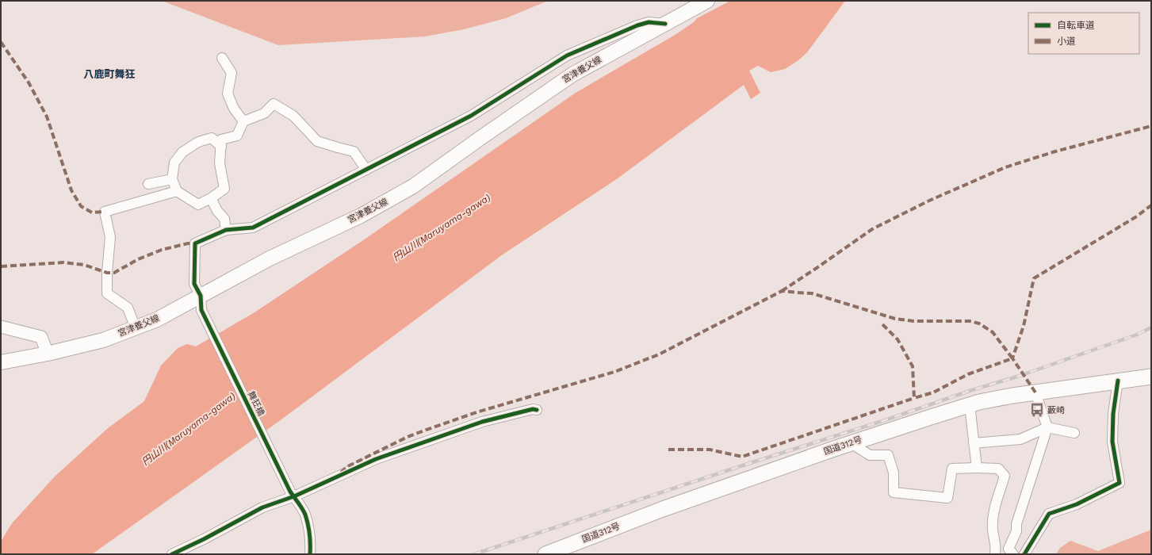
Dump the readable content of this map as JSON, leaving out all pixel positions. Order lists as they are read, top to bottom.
{
  "streets": {
    "highway": ["国道312号"],
    "main road": ["宮津養父線"],
    "street": ["舞狂橋"]
  },
  "crossings": [
    ["宮津養父線", "舞狂橋"]
  ],
  "districts": ["八鹿町舞狂"],
  "water": ["円山川(Maruyama-gawa)"],
  "places": {
    "bus stop": ["藪崎"]
  },
  "legend": ["自転車道", "小道"]
}
